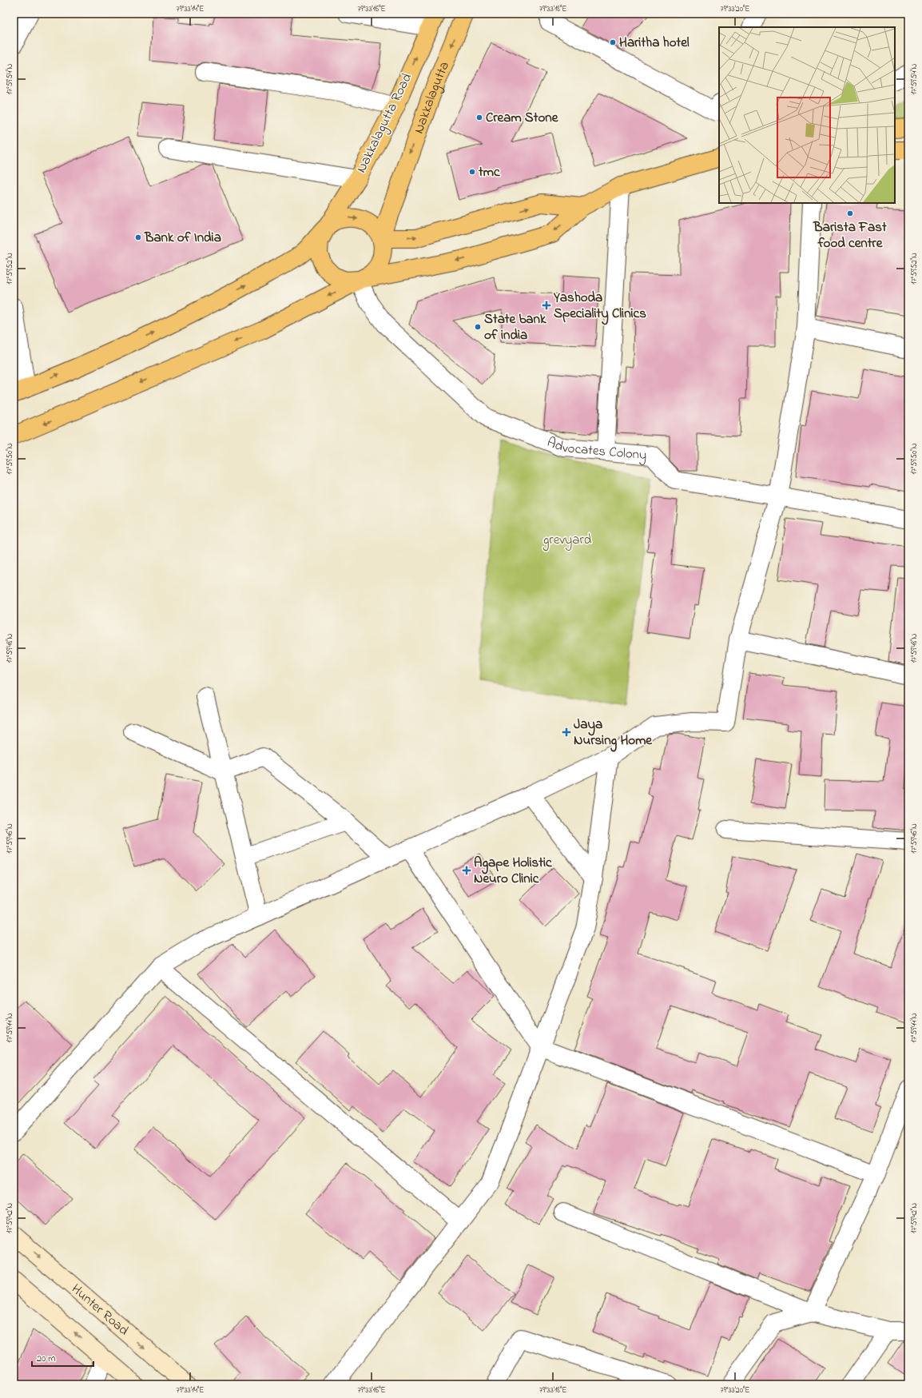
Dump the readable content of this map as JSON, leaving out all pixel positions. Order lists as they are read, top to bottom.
{
  "streets": {
    "main road": ["Nakkalagutta", "Nakkalagutta Road", "Hunter Road"],
    "street": ["Advocates Colony"]
  },
  "crossings": [
    ["Nakkalagutta", "Nakkalagutta Road"],
    ["Nakkalagutta", "Advocates Colony"],
    ["Nakkalagutta Road", "Advocates Colony"]
  ],
  "one_way": ["Nakkalagutta", "Nakkalagutta Road"],
  "parks": ["grevyard"],
  "places": {
    "other": [
      "Haritha hotel",
      "Cream Stone",
      "tmc",
      "Barista Fast food centre",
      "Bank of India",
      "State bank of india"
    ],
    "health": ["Yashoda Speciality Clinics", "Jaya Nursing Home", "Agape Holistic Neuro Clinic"]
  },
  "scale_bar": "20 m",
  "coordinates": [
    "79°33'14\"E",
    "79°33'16\"E",
    "79°33'18\"E",
    "79°33'20\"E",
    "17°59'54\"N",
    "17°59'52\"N",
    "17°59'50\"N",
    "17°59'48\"N",
    "17°59'46\"N",
    "17°59'44\"N",
    "17°59'42\"N"
  ]
}
